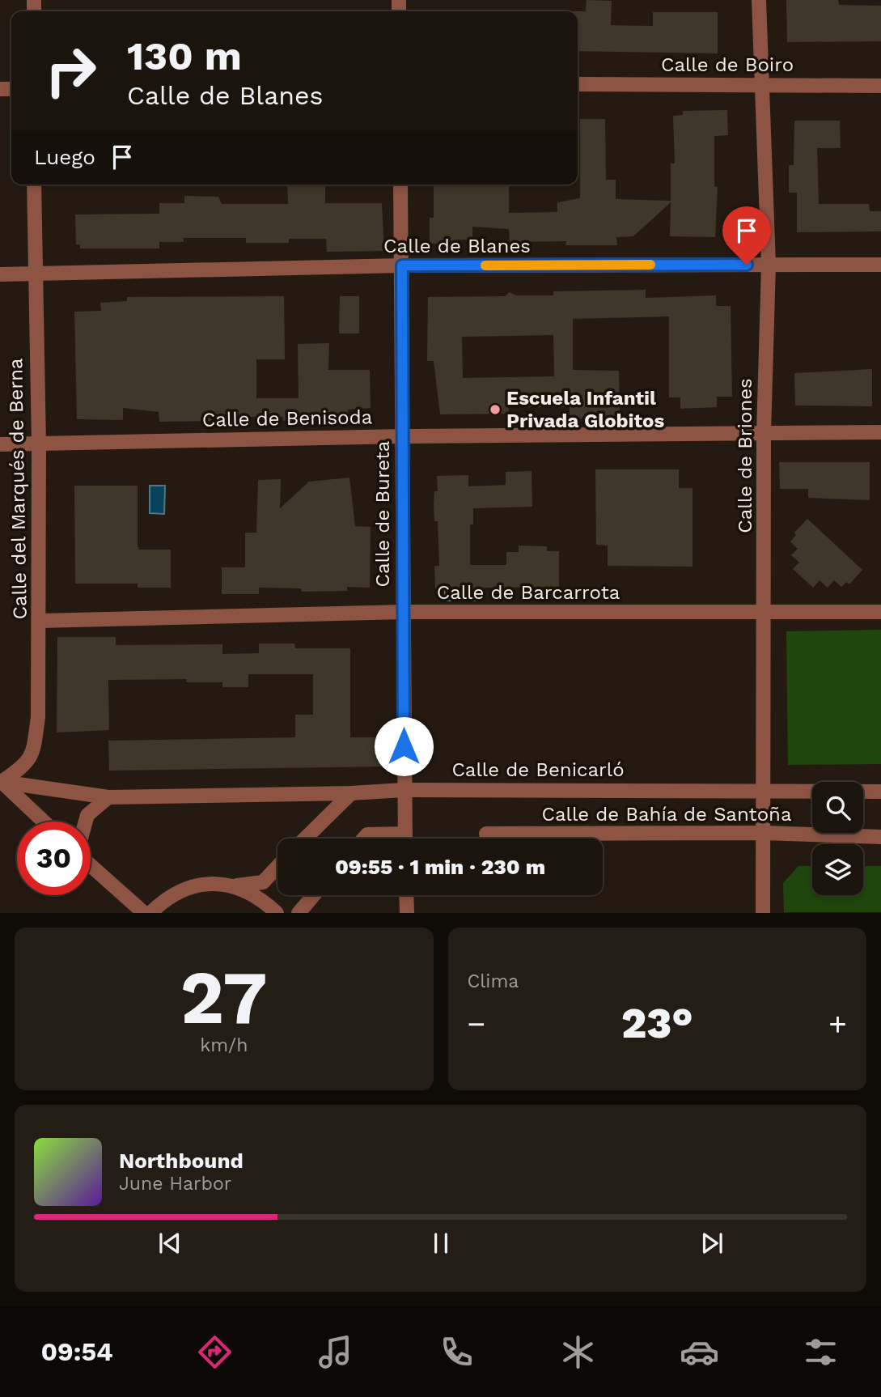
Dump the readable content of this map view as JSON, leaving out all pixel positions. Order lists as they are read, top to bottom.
{
  "streets": {
    "street": [
      "Calle de Boiro",
      "Calle de Blanes",
      "Calle de Benisoda",
      "Calle de Briones",
      "Calle del Marqués de Berna",
      "Calle de Bureta",
      "Calle de Barcarrota",
      "Calle de Benicarló",
      "Calle de Bahía de Santoña"
    ]
  },
  "crossings": [
    ["Calle de Boiro", "Calle de Briones"],
    ["Calle de Blanes", "Calle de Briones"],
    ["Calle de Blanes", "Calle del Marqués de Berna"],
    ["Calle de Blanes", "Calle de Bureta"],
    ["Calle de Benisoda", "Calle de Briones"],
    ["Calle de Benisoda", "Calle del Marqués de Berna"],
    ["Calle de Benisoda", "Calle de Bureta"],
    ["Calle de Briones", "Calle de Barcarrota"],
    ["Calle de Briones", "Calle de Benicarló"],
    ["Calle de Briones", "Calle de Bahía de Santoña"],
    ["Calle del Marqués de Berna", "Calle de Barcarrota"],
    ["Calle del Marqués de Berna", "Calle de Benicarló"],
    ["Calle de Bureta", "Calle de Barcarrota"],
    ["Calle de Bureta", "Calle de Benicarló"],
    ["Calle de Benicarló", "Calle de Bahía de Santoña"]
  ],
  "places": ["Escuela Infantil Privada Globitos"],
  "page": {
    "turn": ["130 m", "Calle de Blanes"],
    "then": "Luego",
    "limit": "30",
    "trip": "09:55 · 1 min · 230 m",
    "tile": [
      ["27", "km/h"],
      "Clima"
    ],
    "heat": ["−", "23°", "+"],
    "song": ["Northbound", "June Harbor"],
    "tabs": "09:54"
  }
}
